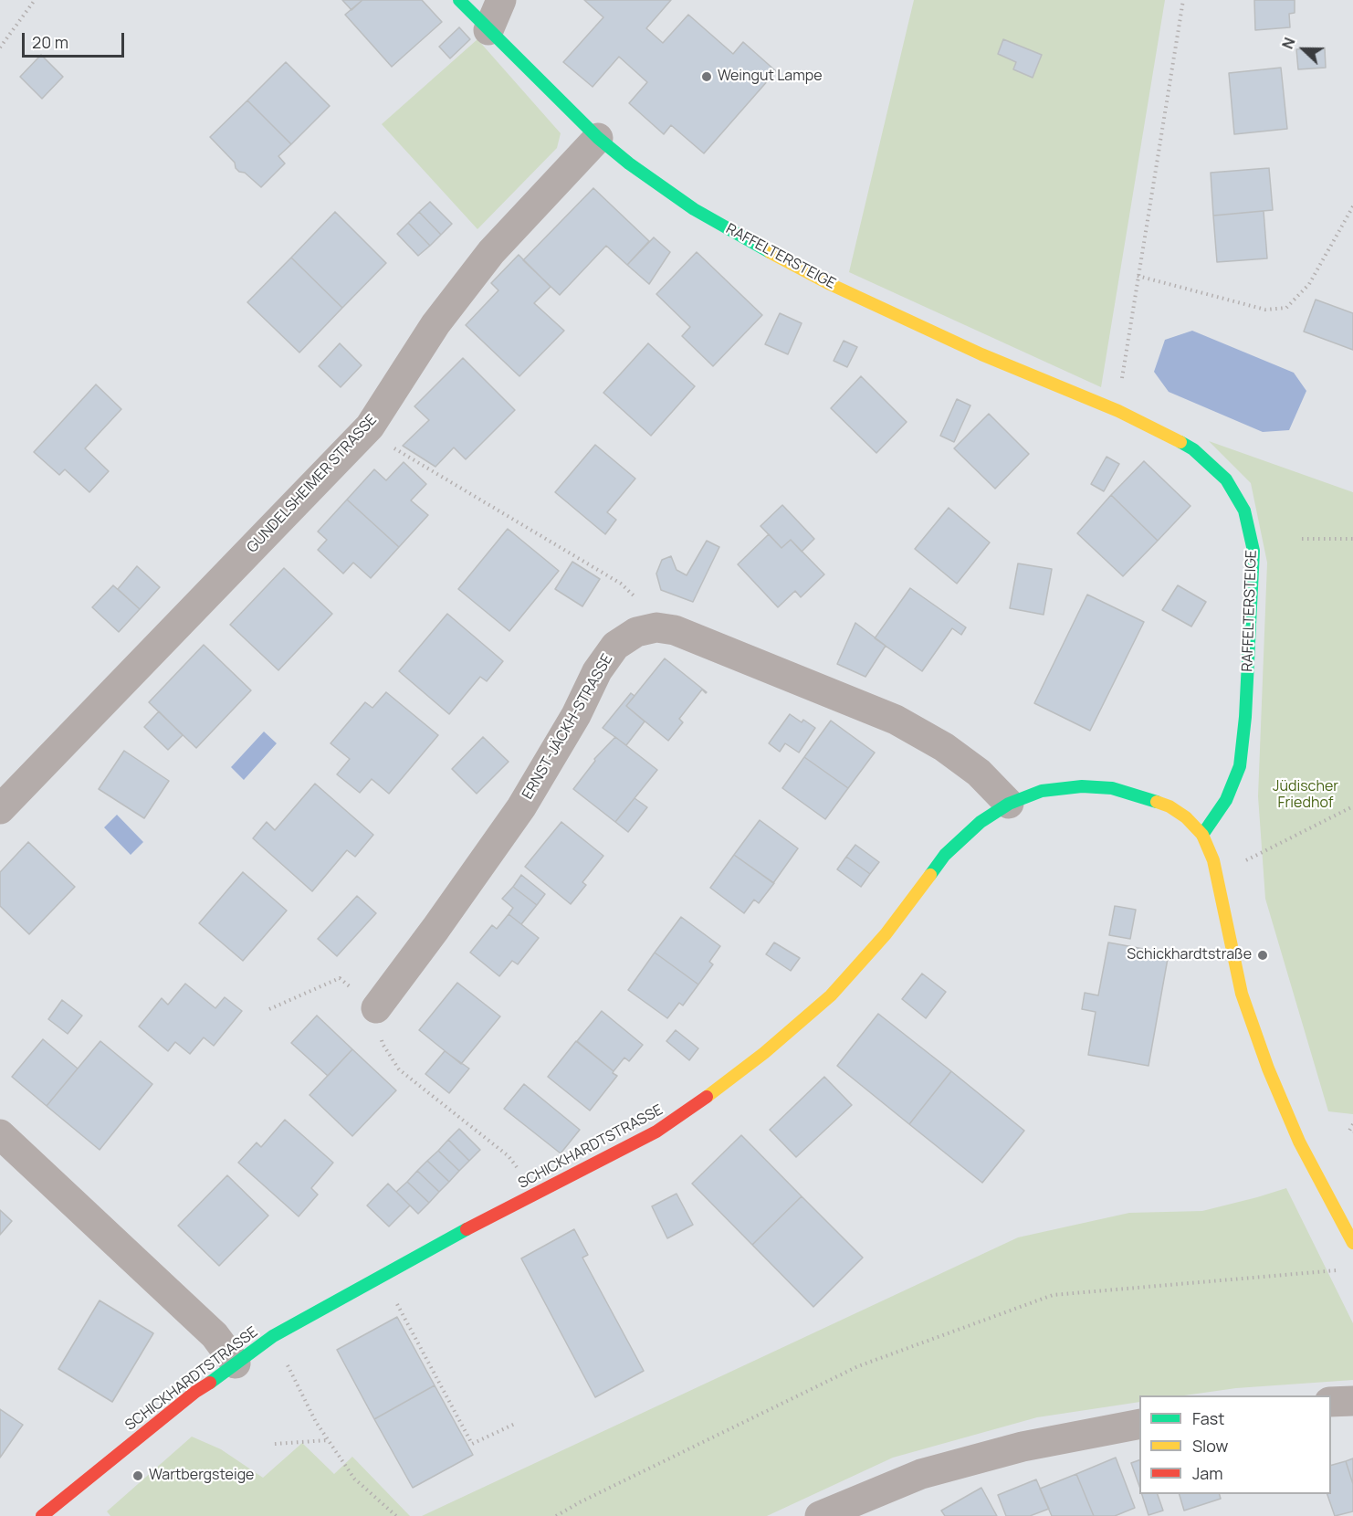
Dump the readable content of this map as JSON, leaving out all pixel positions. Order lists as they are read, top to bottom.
{
  "streets": {
    "street": [
      "RAFFELTERSTEIGE",
      "GUNDELSHEIMER STRASSE",
      "ERNST-JÄCKH-STRASSE",
      "SCHICKHARDTSTRASSE"
    ]
  },
  "crossings": [
    ["RAFFELTERSTEIGE", "GUNDELSHEIMER STRASSE"],
    ["RAFFELTERSTEIGE", "SCHICKHARDTSTRASSE"],
    ["ERNST-JÄCKH-STRASSE", "SCHICKHARDTSTRASSE"]
  ],
  "parks": ["Jüdischer Friedhof"],
  "places": ["Weingut Lampe", "Schickhardtstraße", "Wartbergsteige"],
  "legend": ["Fast", "Slow", "Jam"],
  "scale_bar": "20 m",
  "north": "left"
}
